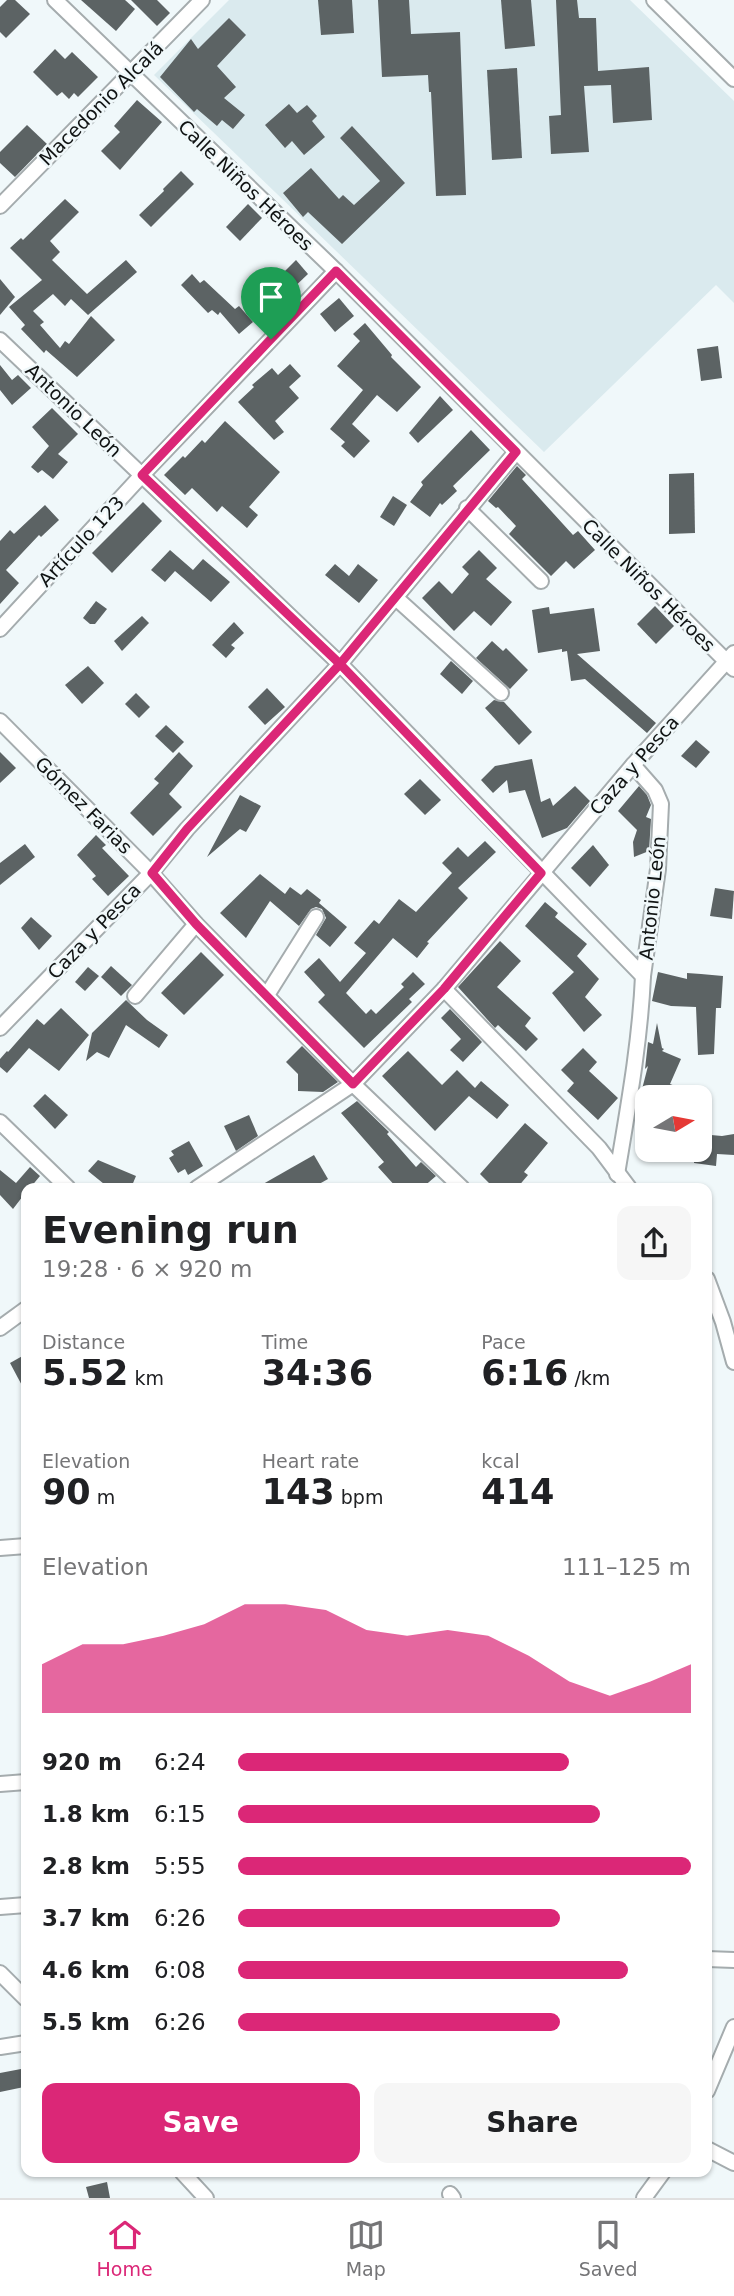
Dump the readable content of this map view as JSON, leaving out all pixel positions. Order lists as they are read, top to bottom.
{
  "streets": {
    "street": [
      "Macedonio Alcalá",
      "Calle Niños Héroes",
      "Antonio León",
      "Artículo 123",
      "Caza y Pesca",
      "Gómez Farias"
    ]
  },
  "crossings": [
    ["Macedonio Alcalá", "Calle Niños Héroes"],
    ["Calle Niños Héroes", "Artículo 123"],
    ["Calle Niños Héroes", "Caza y Pesca"],
    ["Antonio León", "Artículo 123"],
    ["Antonio León", "Caza y Pesca"],
    ["Caza y Pesca", "Gómez Farias"]
  ],
  "north": "right",
  "page": {
    "heading": ["Evening run", "19:28 · 6 × 920 m"],
    "stats": [
      ["Distance", "5.52 km"],
      ["Time", "34:36"],
      ["Pace", "6:16 /km"],
      ["Elevation", "90 m"],
      ["Heart rate", "143 bpm"],
      ["kcal", "414"]
    ],
    "chart": ["Elevation", "111–125 m"],
    "list": [
      {
        "name": "920 m",
        "note": "6:24"
      },
      {
        "name": "1.8 km",
        "note": "6:15"
      },
      {
        "name": "2.8 km",
        "note": "5:55"
      },
      {
        "name": "3.7 km",
        "note": "6:26"
      },
      {
        "name": "4.6 km",
        "note": "6:08"
      },
      {
        "name": "5.5 km",
        "note": "6:26"
      }
    ],
    "buttons": ["Save", "Share"],
    "tabs": ["Home", "Map", "Saved"]
  }
}
